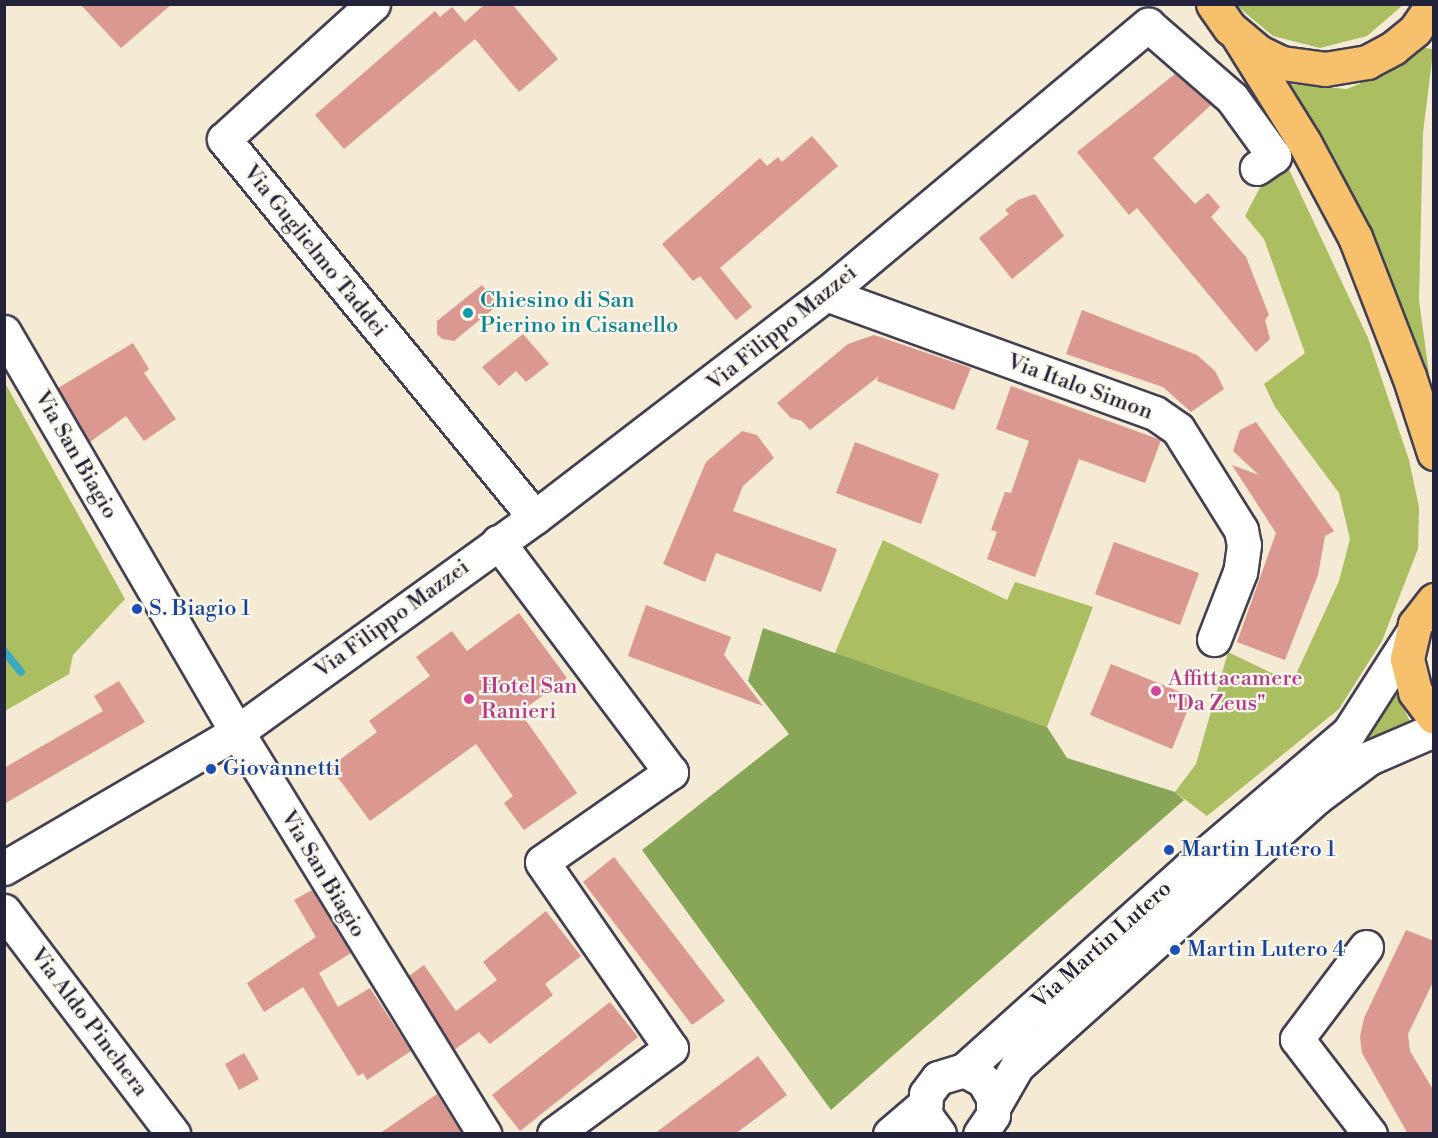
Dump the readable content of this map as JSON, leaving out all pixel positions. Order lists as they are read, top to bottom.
{
  "streets": {
    "street": [
      "Via Guglielmo Taddei",
      "Via Filippo Mazzei",
      "Via Italo Simon",
      "Via San Biagio",
      "Via Martin Lutero",
      "Via Aldo Pinchera"
    ]
  },
  "crossings": [
    ["Via Guglielmo Taddei", "Via Filippo Mazzei"],
    ["Via Filippo Mazzei", "Via Italo Simon"],
    ["Via Filippo Mazzei", "Via San Biagio"]
  ],
  "places": [
    "Chiesino di San Pierino in Cisanello",
    "S. Biagio 1",
    "Affittacamere \"Da Zeus\"",
    "Hotel San Ranieri",
    "Giovannetti",
    "Martin Lutero 1",
    "Martin Lutero 4"
  ]
}
